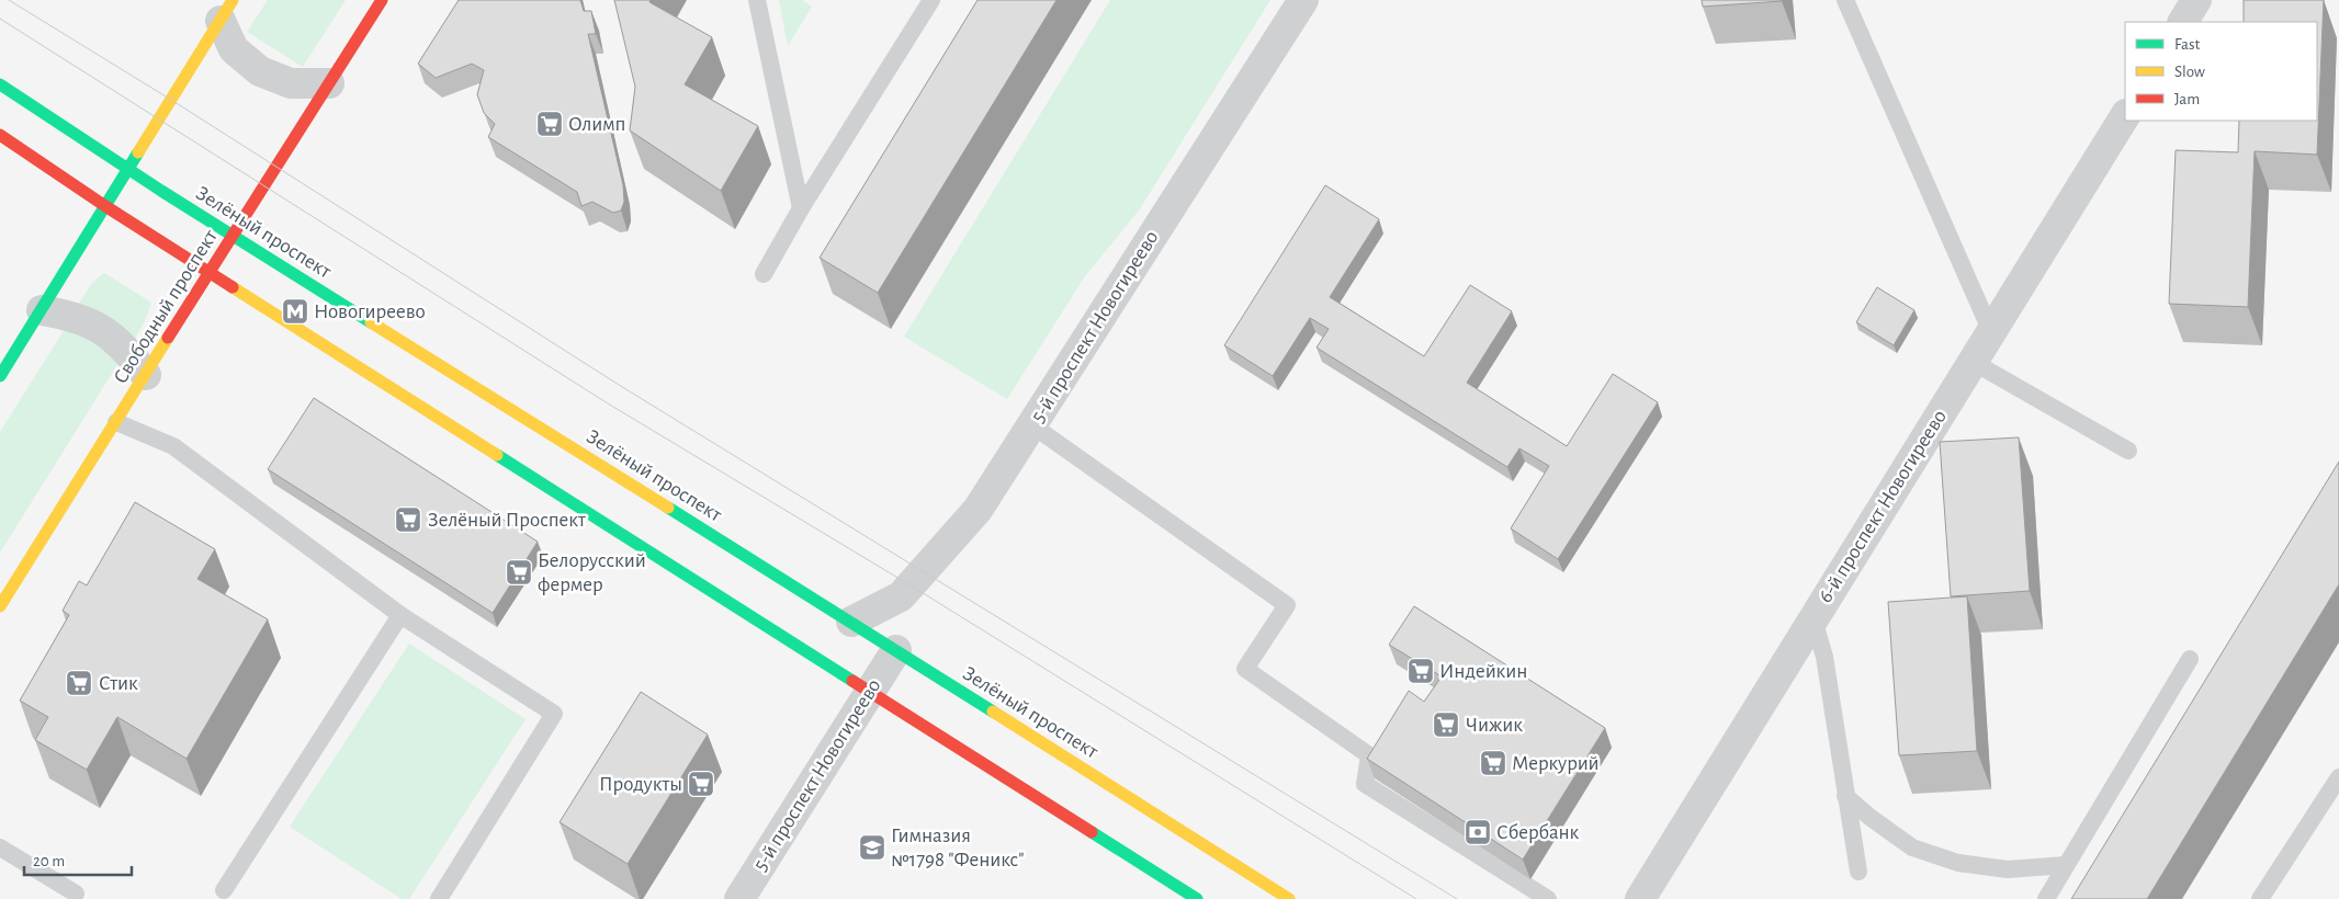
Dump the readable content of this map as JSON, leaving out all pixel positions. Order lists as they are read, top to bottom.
{
  "streets": {
    "main road": ["Зелёный проспект", "Свободный проспект"],
    "street": ["5-й проспект Новогиреево", "6-й проспект Новогиреево"]
  },
  "crossings": [
    ["Зелёный проспект", "Свободный проспект"],
    ["Зелёный проспект", "5-й проспект Новогиреево"]
  ],
  "places": {
    "supermarket": [
      "Олимп",
      "Зелёный Проспект",
      "Белорусский фермер",
      "Индейкин",
      "Стик",
      "Чижик",
      "Меркурий",
      "Продукты"
    ],
    "metro station": ["Новогиреево"],
    "bank": ["Сбербанк"],
    "school or university": ["Гимназия №1798 \"Феникс\""]
  },
  "legend": ["Fast", "Slow", "Jam"],
  "scale_bar": "20 m"
}
